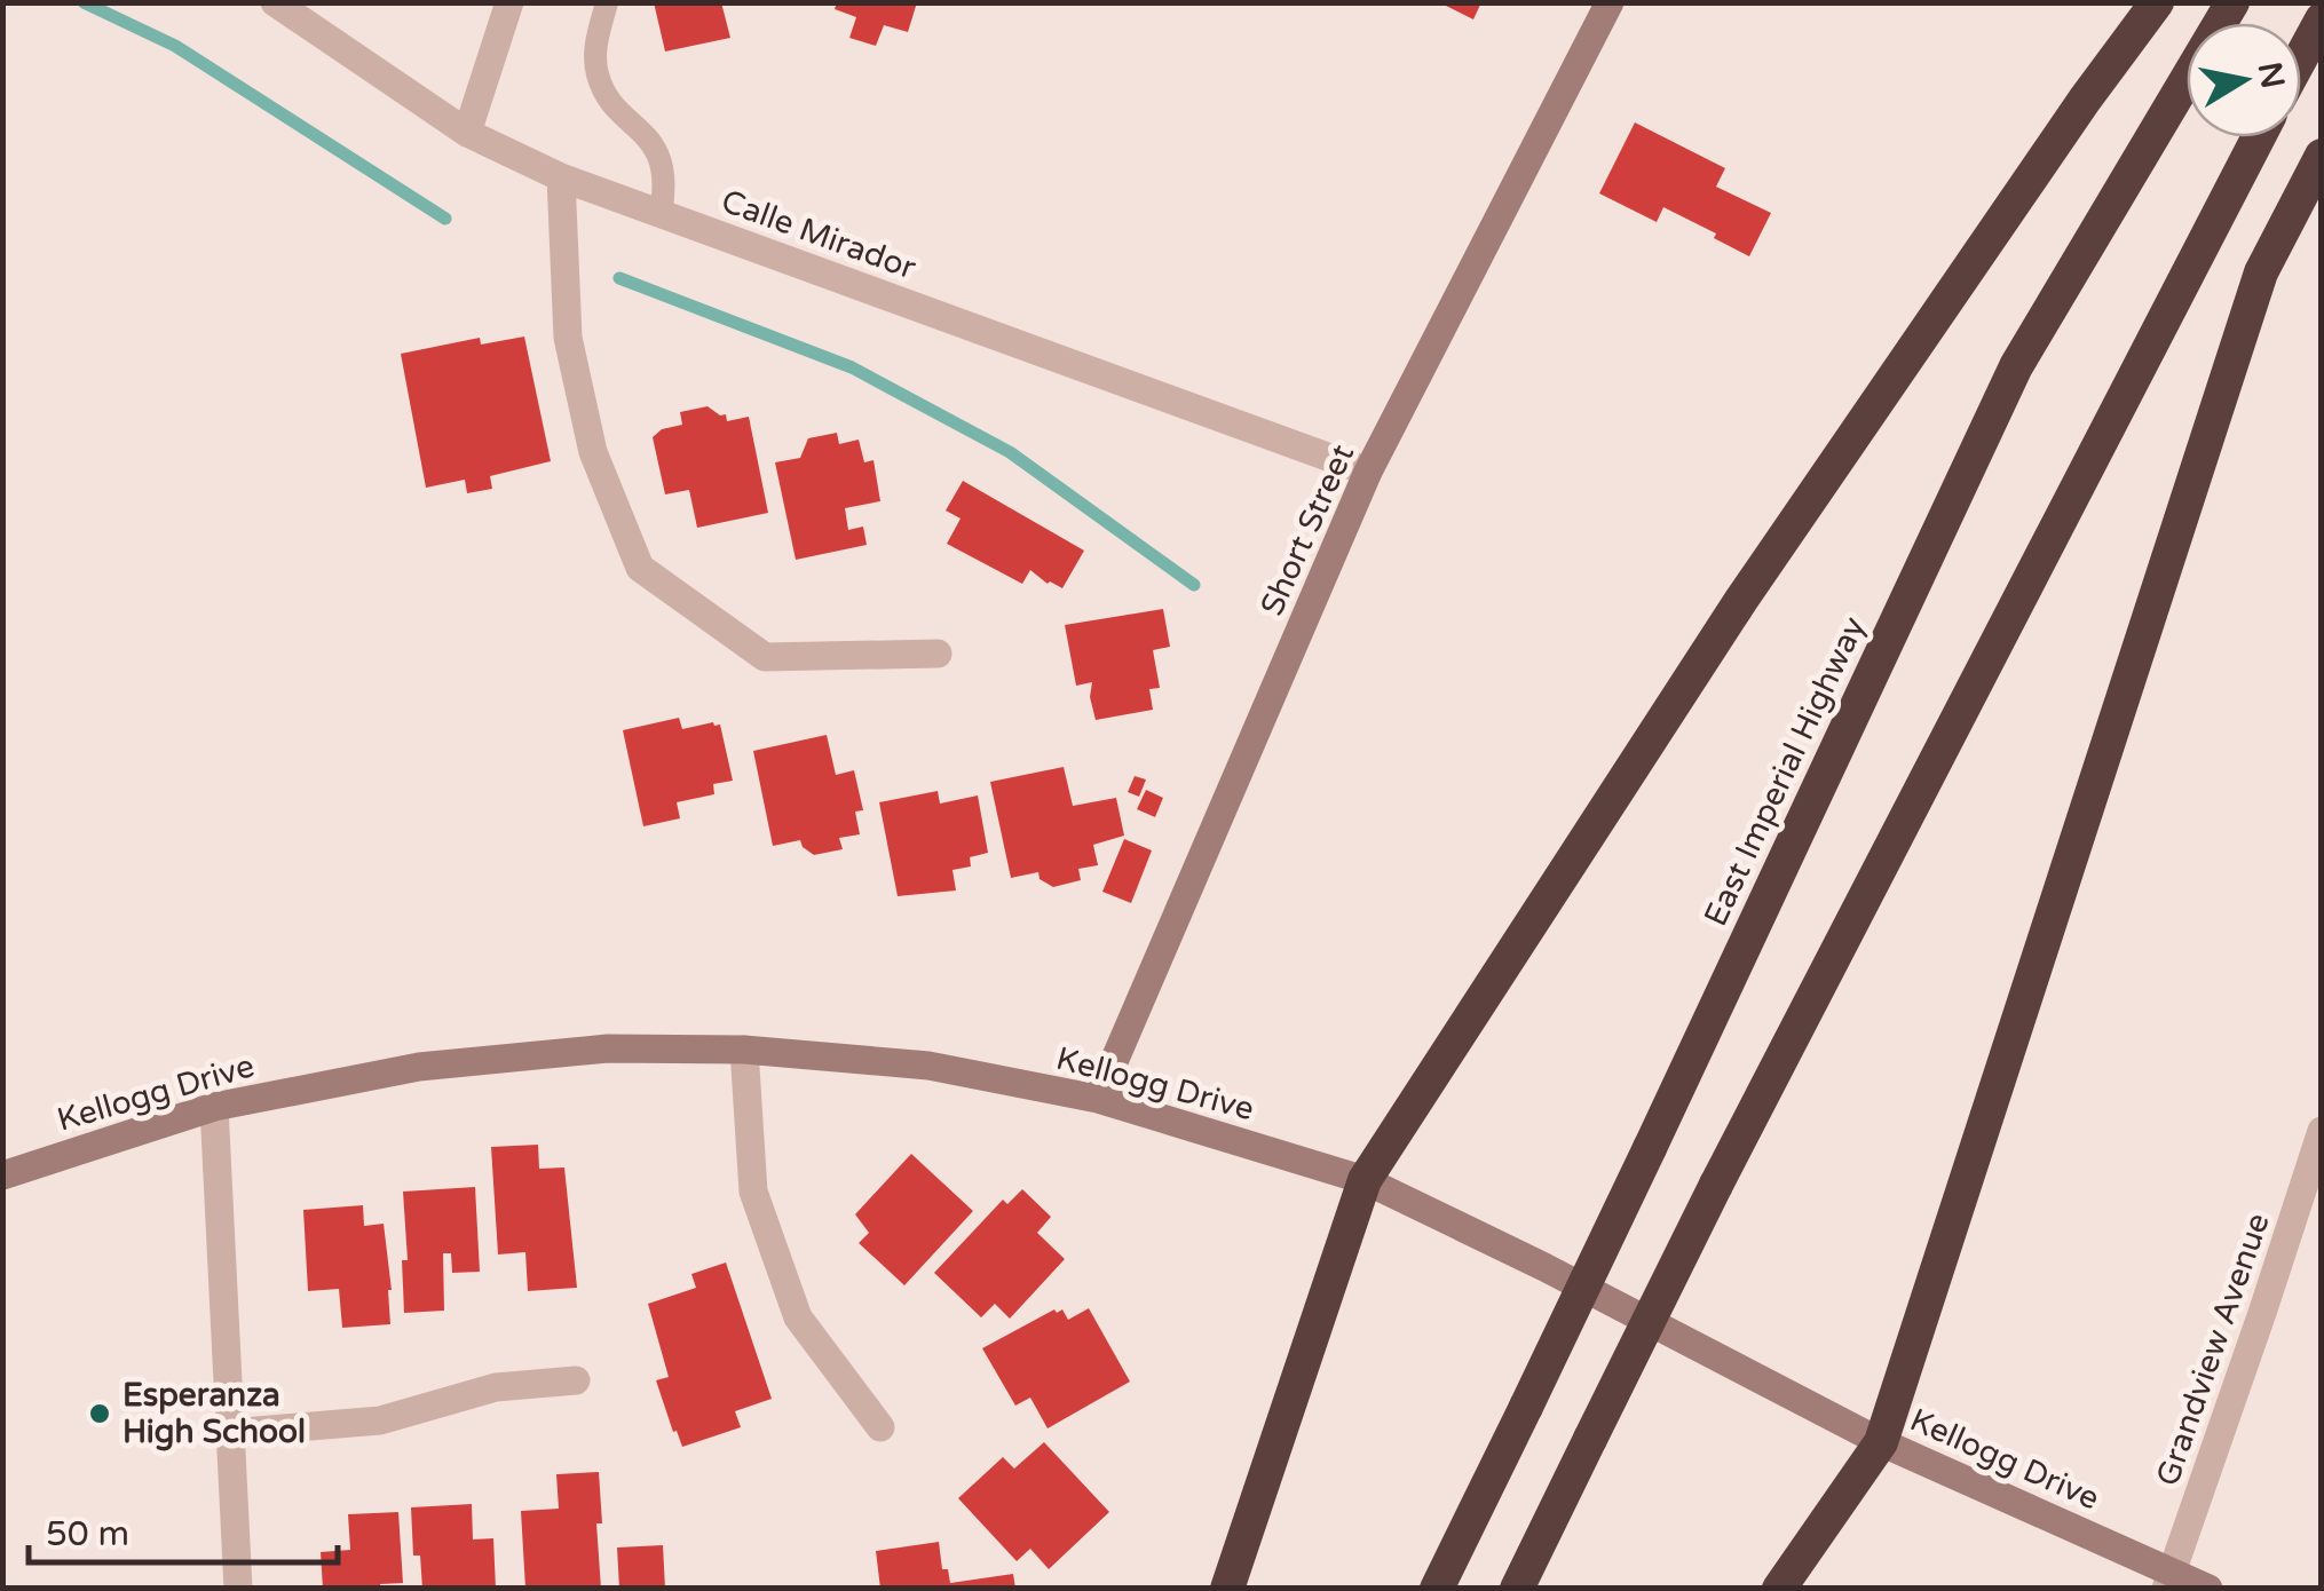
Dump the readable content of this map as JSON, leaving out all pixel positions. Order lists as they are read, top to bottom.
{
  "streets": {
    "highway": ["East Imperial Highway"],
    "main road": ["Short Street", "Kellogg Drive"],
    "street": ["Calle Mirador", "Grandview Avenue"]
  },
  "crossings": [
    ["Calle Mirador", "Short Street"],
    ["Short Street", "Kellogg Drive"],
    ["Kellogg Drive", "Grandview Avenue"]
  ],
  "places": ["Esperanza High School"],
  "scale_bar": "50 m",
  "north": "right"
}
